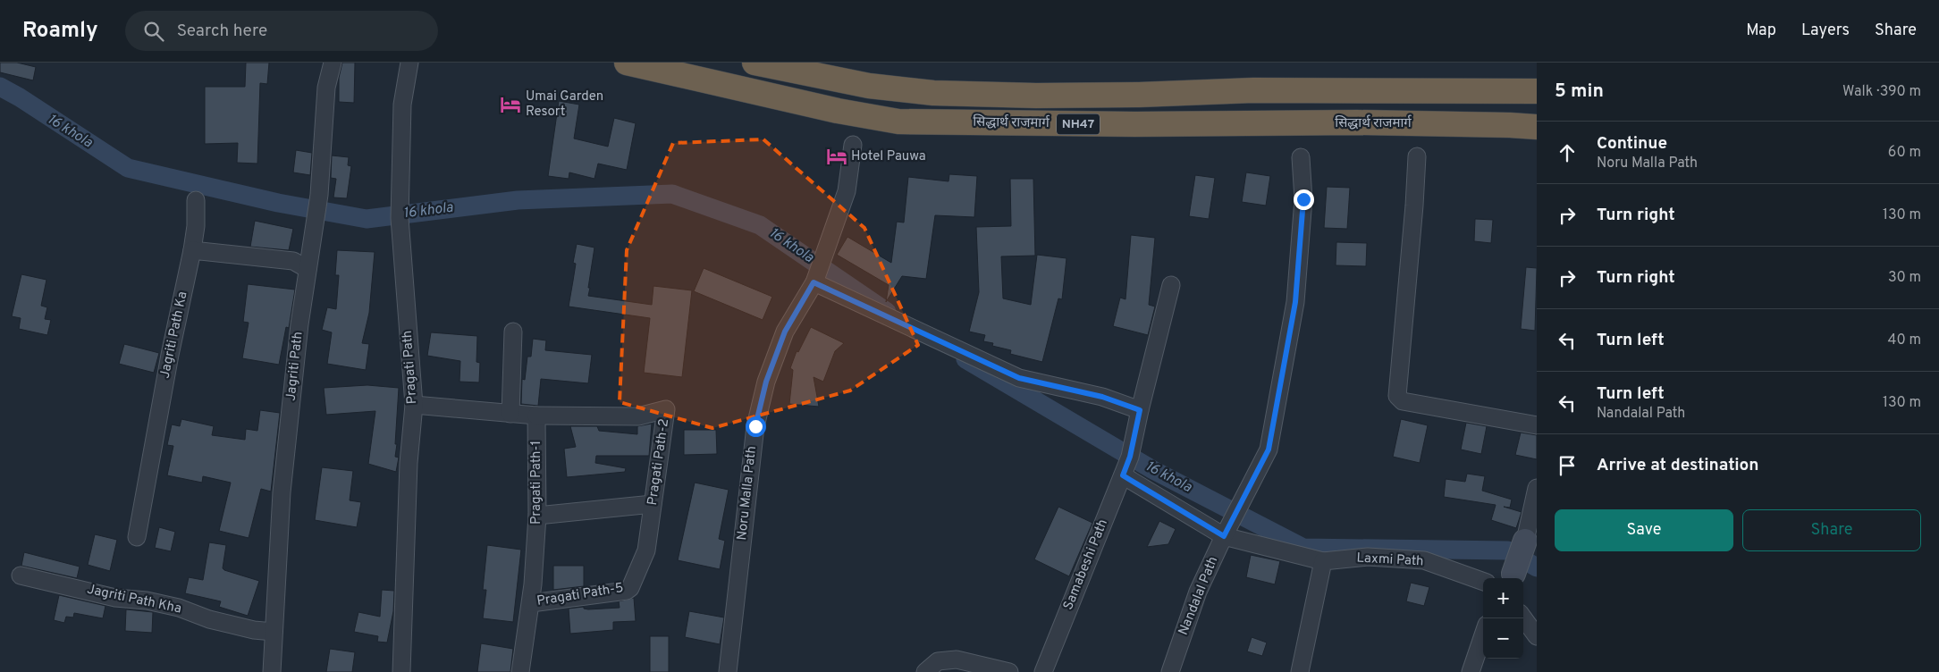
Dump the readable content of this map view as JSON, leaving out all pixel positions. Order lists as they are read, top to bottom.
{
  "streets": {
    "highway": ["सिद्धार्थ राजमार्ग", "NH47"],
    "street": [
      "Jagriti Path Ka",
      "Jagriti Path",
      "Pragati Path",
      "Pragati Path-2",
      "Pragati Path-1",
      "Noru Malla Path",
      "Laxmi Path",
      "Samabeshi Path",
      "Pragati Path-5",
      "Nandalal Path",
      "Jagriti Path Kha"
    ]
  },
  "crossings": [
    ["Jagriti Path", "Jagriti Path Kha"],
    ["Pragati Path-2", "Pragati Path-1"],
    ["Pragati Path-2", "Pragati Path-5"],
    ["Pragati Path-1", "Pragati Path-5"],
    ["Laxmi Path", "Samabeshi Path"],
    ["Laxmi Path", "Nandalal Path"]
  ],
  "water": ["16 khola"],
  "places": {
    "hotel": ["Umai Garden Resort", "Hotel Pauwa"]
  },
  "page": {
    "header": "Roamly",
    "search": "Search here",
    "nav": ["Map", "Layers", "Share"],
    "heading": ["5 min", "Walk · 390 m"],
    "list": [
      ["Continue", "Noru Malla Path", "60 m"],
      ["Turn right", "130 m"],
      ["Turn right", "30 m"],
      ["Turn left", "40 m"],
      ["Turn left", "Nandalal Path", "130 m"],
      "Arrive at destination"
    ],
    "buttons": ["Save", "Share"],
    "map_buttons": ["+", "−"]
  }
}
